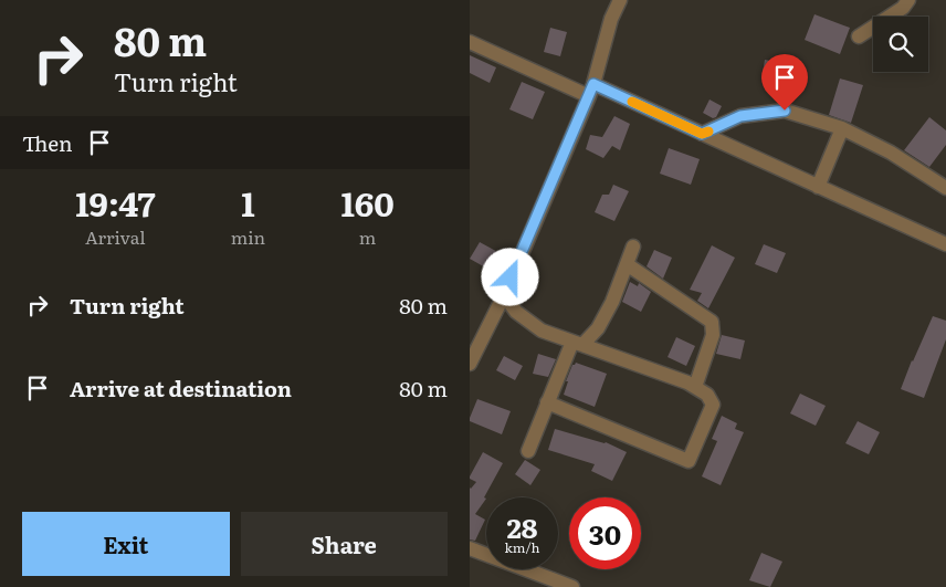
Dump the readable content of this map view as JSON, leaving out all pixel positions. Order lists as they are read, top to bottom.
{
  "page": {
    "turn": ["80 m", "Turn right"],
    "then": "Then",
    "eta": [
      "19:47",
      "Arrival",
      "1",
      "min",
      "160",
      "m"
    ],
    "list": [
      {
        "name": "Turn right",
        "value": "80 m"
      },
      {
        "name": "Arrive at destination",
        "value": "80 m"
      }
    ],
    "speed": "28 km/h",
    "limit": "30",
    "buttons": ["Exit", "Share"]
  }
}
